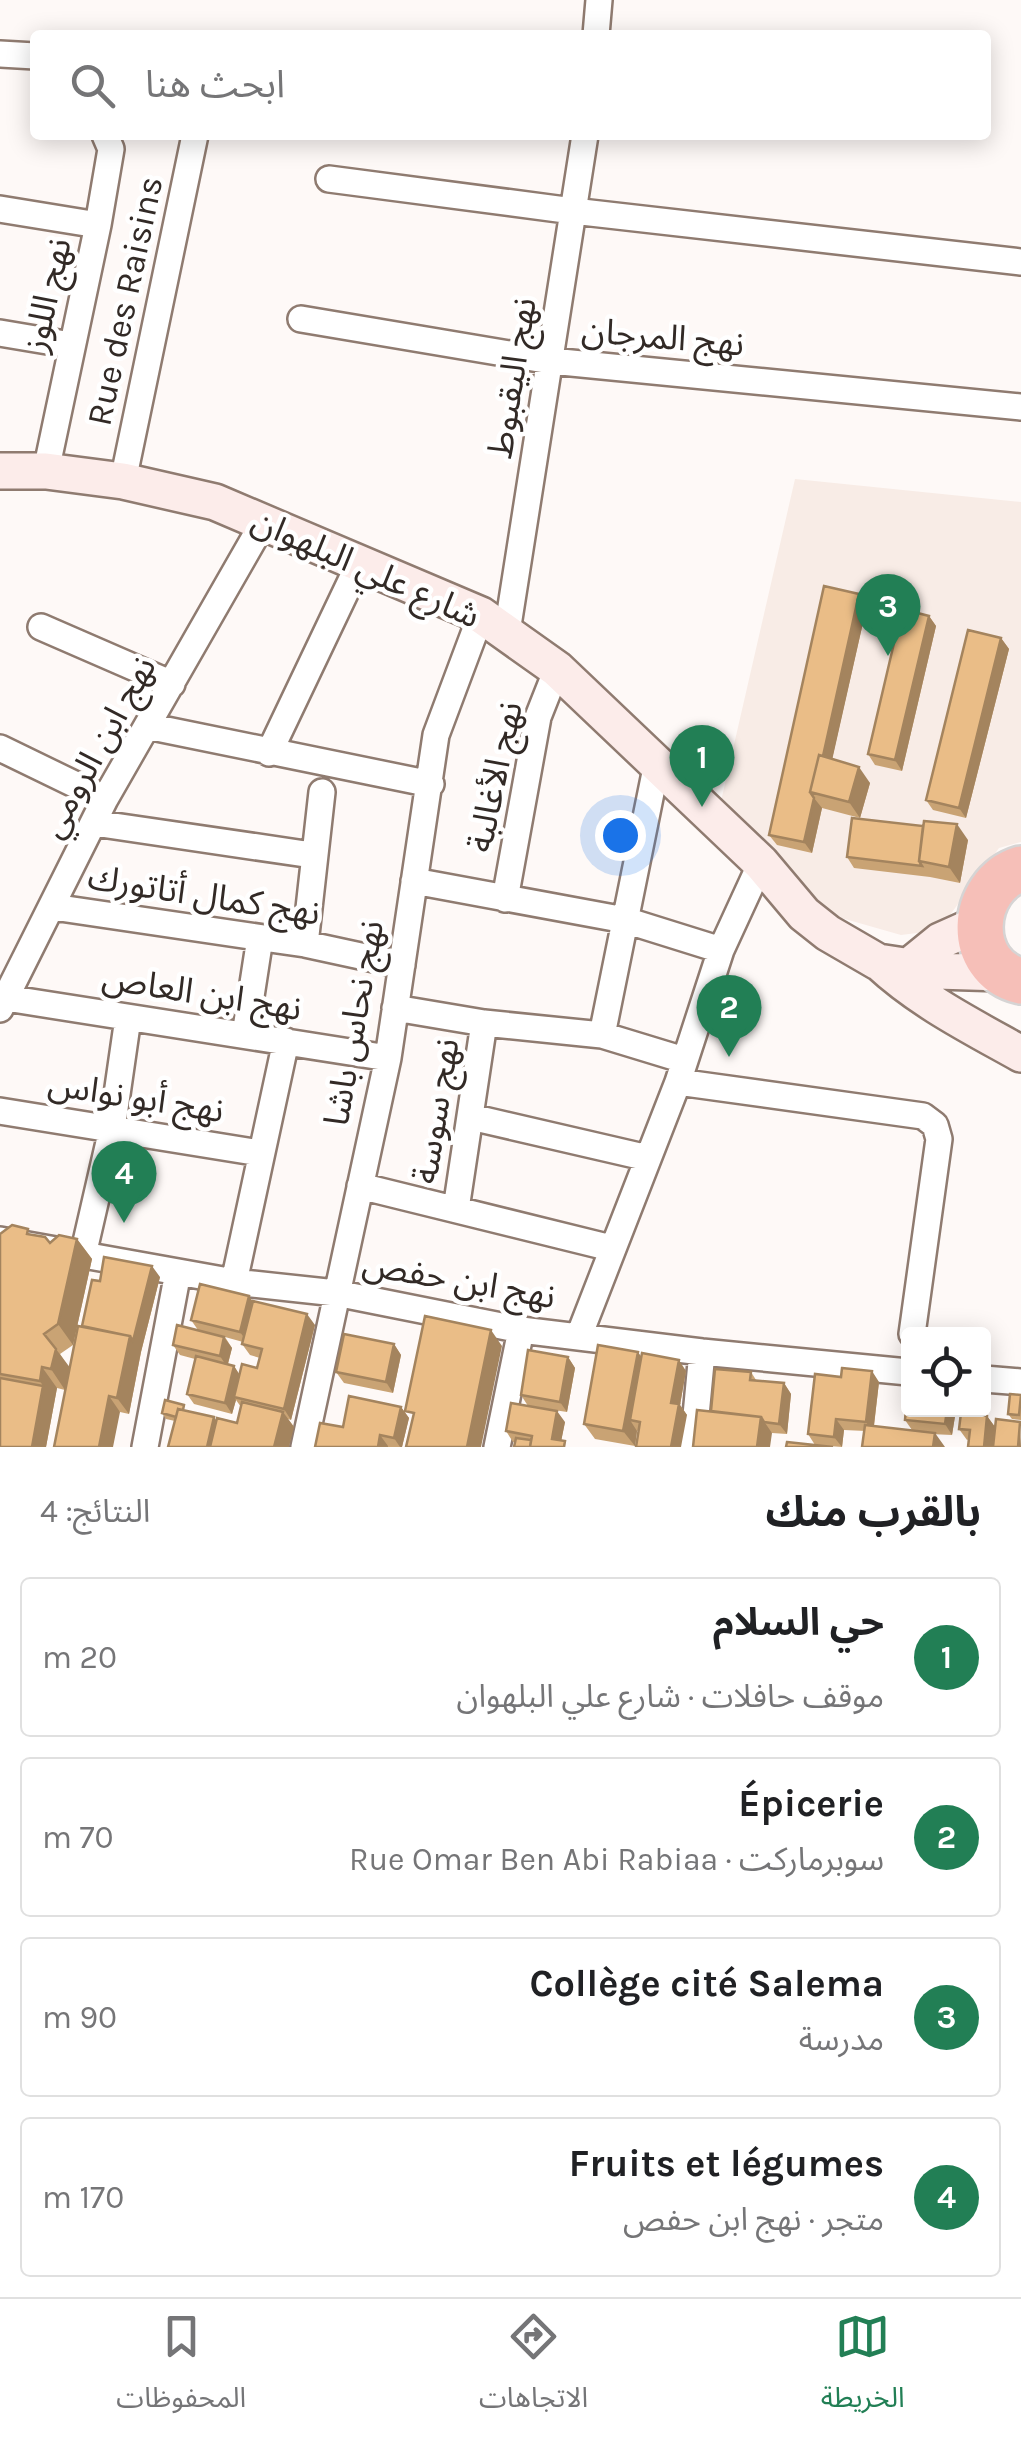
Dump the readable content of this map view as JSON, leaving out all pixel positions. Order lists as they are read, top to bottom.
{
  "streets": {
    "street": [
      "نهج اللوز",
      "Rue des Raisins",
      "نهج المرجان",
      "نهج اليقبوط",
      "شارع علي البلهوان",
      "نهج ابن الرومي",
      "نهج الأغالبة",
      "نهج كمال أتاتورك",
      "نهج ابن العاص",
      "نهج نحاس باشا",
      "نهج أبو نواس",
      "نهج سوسة",
      "نهج ابن حفص"
    ]
  },
  "crossings": [
    ["نهج اللوز", "شارع علي البلهوان"],
    ["Rue des Raisins", "شارع علي البلهوان"],
    ["نهج المرجان", "نهج اليقبوط"],
    ["نهج اليقبوط", "شارع علي البلهوان"],
    ["نهج اليقبوط", "نهج نحاس باشا"],
    ["شارع علي البلهوان", "نهج ابن الرومي"],
    ["شارع علي البلهوان", "نهج الأغالبة"],
    ["شارع علي البلهوان", "نهج نحاس باشا"],
    ["نهج ابن الرومي", "نهج كمال أتاتورك"],
    ["نهج ابن الرومي", "نهج ابن العاص"],
    ["نهج كمال أتاتورك", "نهج نحاس باشا"],
    ["نهج ابن العاص", "نهج نحاس باشا"],
    ["نهج نحاس باشا", "نهج ابن حفص"]
  ],
  "page": {
    "search": "ابحث هنا",
    "pins": [
      "3",
      "1",
      "2",
      "4"
    ],
    "heading": ["بالقرب منك", "النتائج: 4"],
    "list": [
      {
        "mark": "1",
        "name": "حي السلام",
        "note": "موقف حافلات · شارع علي البلهوان",
        "value": "20 m"
      },
      {
        "mark": "2",
        "name": "Épicerie",
        "note": "سوبرماركت · Rue Omar Ben Abi Rabiaa",
        "value": "70 m"
      },
      {
        "mark": "3",
        "name": "Collège cité Salema",
        "note": "مدرسة",
        "value": "90 m"
      },
      {
        "mark": "4",
        "name": "Fruits et légumes",
        "note": "متجر · نهج ابن حفص",
        "value": "170 m"
      }
    ],
    "nav": ["الخريطة", "الاتجاهات", "المحفوظات"]
  }
}
